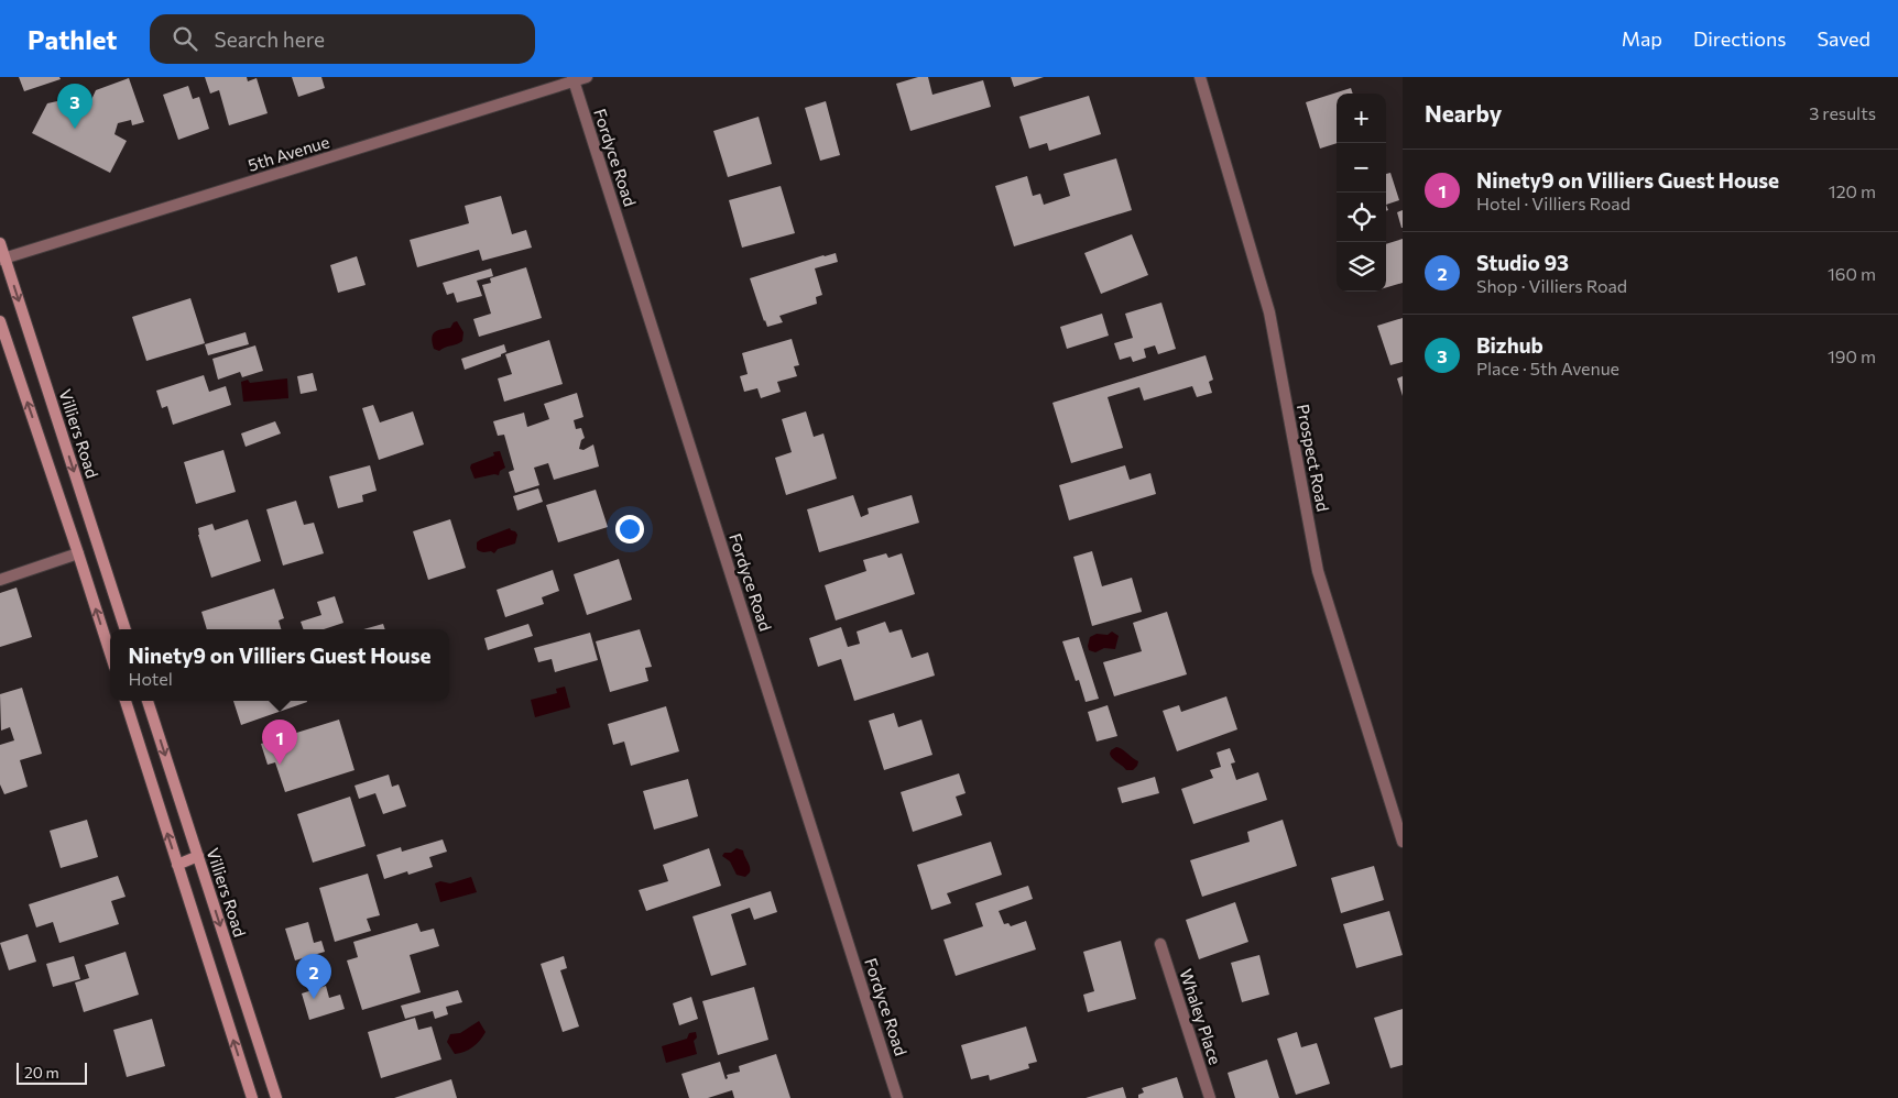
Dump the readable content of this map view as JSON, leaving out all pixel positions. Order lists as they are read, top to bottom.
{
  "streets": {
    "street": [
      "5th Avenue",
      "Fordyce Road",
      "Villiers Road",
      "Prospect Road",
      "Whaley Place"
    ]
  },
  "crossings": [
    ["5th Avenue", "Fordyce Road"],
    ["5th Avenue", "Villiers Road"]
  ],
  "scale_bar": "20 m",
  "page": {
    "header": "Pathlet",
    "search": "Search here",
    "nav": ["Map", "Directions", "Saved"],
    "heading": ["Nearby", "3 results"],
    "pins": ["3", "1", "2"],
    "map_buttons": ["+", "−"],
    "list": [
      {
        "mark": "1",
        "name": "Ninety9 on Villiers Guest House",
        "note": "Hotel · Villiers Road",
        "value": "120 m"
      },
      {
        "mark": "2",
        "name": "Studio 93",
        "note": "Shop · Villiers Road",
        "value": "160 m"
      },
      {
        "mark": "3",
        "name": "Bizhub",
        "note": "Place · 5th Avenue",
        "value": "190 m"
      }
    ],
    "popup": ["Ninety9 on Villiers Guest House", "Hotel"],
    "scale": "20 m"
  }
}
